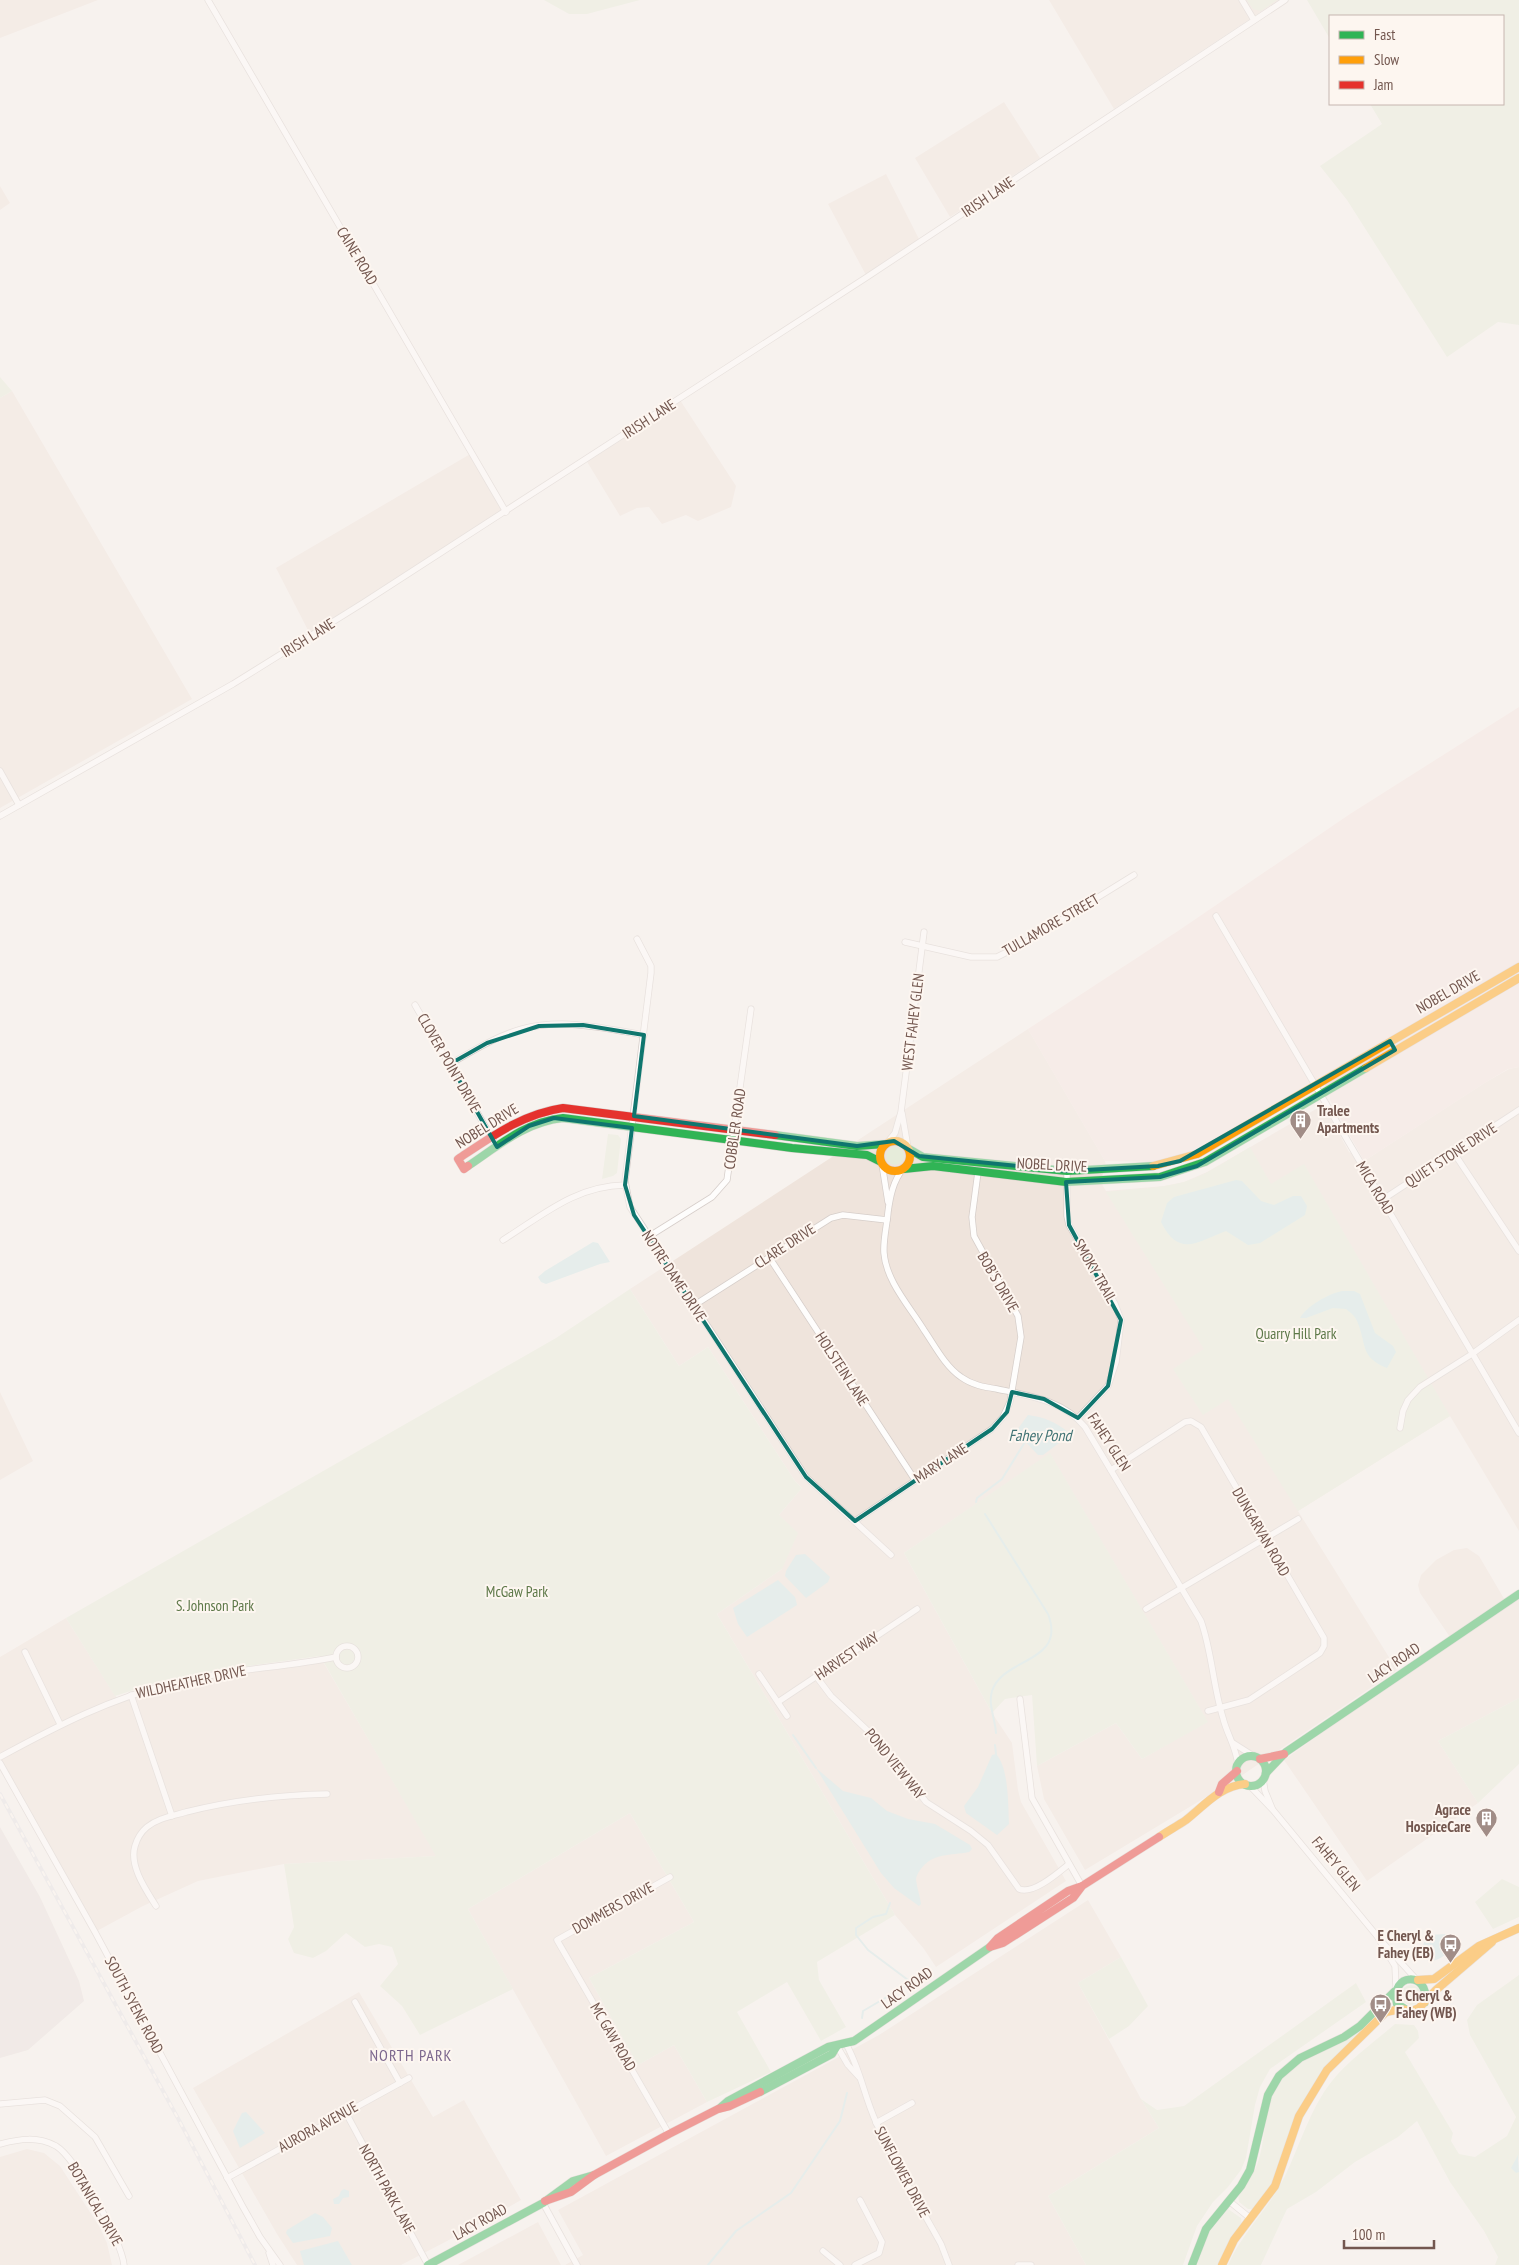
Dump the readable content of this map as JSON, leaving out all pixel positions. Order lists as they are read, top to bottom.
{
  "streets": {
    "street": [
      "IRISH LANE",
      "CAINE ROAD",
      "TULLAMORE STREET",
      "NOBEL DRIVE",
      "WEST FAHEY GLEN",
      "CLOVER POINT DRIVE",
      "COBBLER ROAD",
      "QUIET STONE DRIVE",
      "MICA ROAD",
      "CLARE DRIVE",
      "SMOKY TRAIL",
      "NOTRE DAME DRIVE",
      "BOB'S DRIVE",
      "HOLSTEIN LANE",
      "FAHEY GLEN",
      "MARY LANE",
      "DUNGARVAN ROAD",
      "HARVEST WAY",
      "LACY ROAD",
      "WILDHEATHER DRIVE",
      "POND VIEW WAY",
      "DOMMERS DRIVE",
      "SOUTH SYENE ROAD",
      "MC GAW ROAD",
      "AURORA AVENUE",
      "SUNFLOWER DRIVE",
      "NORTH PARK LANE",
      "BOTANICAL DRIVE"
    ]
  },
  "crossings": [
    ["IRISH LANE", "CAINE ROAD"],
    ["TULLAMORE STREET", "WEST FAHEY GLEN"],
    ["NOBEL DRIVE", "CLOVER POINT DRIVE"],
    ["NOBEL DRIVE", "COBBLER ROAD"],
    ["NOBEL DRIVE", "MICA ROAD"],
    ["NOBEL DRIVE", "SMOKY TRAIL"],
    ["NOBEL DRIVE", "NOTRE DAME DRIVE"],
    ["NOBEL DRIVE", "BOB'S DRIVE"],
    ["NOBEL DRIVE", "FAHEY GLEN"],
    ["WEST FAHEY GLEN", "FAHEY GLEN"],
    ["COBBLER ROAD", "NOTRE DAME DRIVE"],
    ["QUIET STONE DRIVE", "MICA ROAD"],
    ["CLARE DRIVE", "NOTRE DAME DRIVE"],
    ["CLARE DRIVE", "HOLSTEIN LANE"],
    ["CLARE DRIVE", "FAHEY GLEN"],
    ["SMOKY TRAIL", "FAHEY GLEN"],
    ["NOTRE DAME DRIVE", "MARY LANE"],
    ["BOB'S DRIVE", "FAHEY GLEN"],
    ["BOB'S DRIVE", "MARY LANE"],
    ["HOLSTEIN LANE", "MARY LANE"],
    ["FAHEY GLEN", "MARY LANE"],
    ["FAHEY GLEN", "DUNGARVAN ROAD"],
    ["FAHEY GLEN", "LACY ROAD"],
    ["HARVEST WAY", "POND VIEW WAY"],
    ["LACY ROAD", "MC GAW ROAD"],
    ["LACY ROAD", "SUNFLOWER DRIVE"],
    ["LACY ROAD", "NORTH PARK LANE"],
    ["DOMMERS DRIVE", "MC GAW ROAD"],
    ["SOUTH SYENE ROAD", "AURORA AVENUE"],
    ["AURORA AVENUE", "NORTH PARK LANE"]
  ],
  "districts": ["NORTH PARK"],
  "water": ["Fahey Pond"],
  "parks": ["Quarry Hill Park", "McGaw Park", "S. Johnson Park"],
  "places": {
    "building": ["Tralee Apartments", "Agrace HospiceCare"],
    "bus stop": ["E Cheryl & Fahey (EB)", "E Cheryl & Fahey (WB)"]
  },
  "legend": ["Fast", "Slow", "Jam"],
  "scale_bar": "100 m"
}
